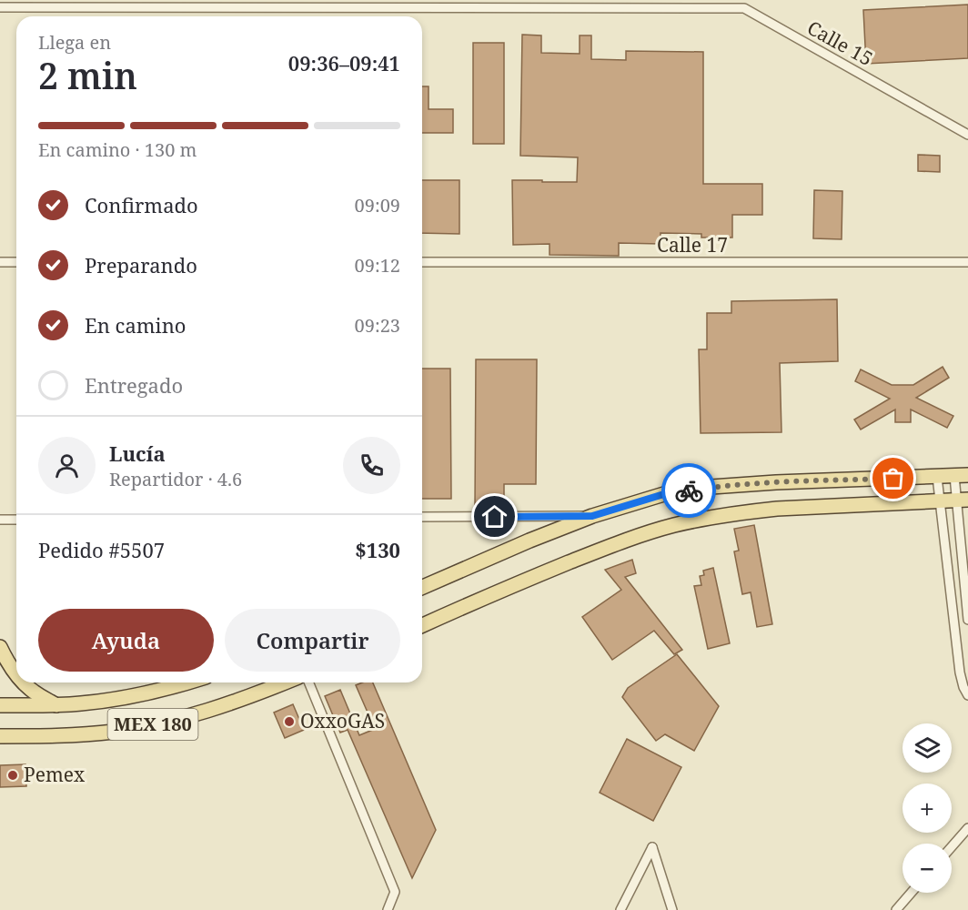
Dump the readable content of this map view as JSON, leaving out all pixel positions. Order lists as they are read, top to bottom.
{
  "streets": {
    "main road": ["MEX 180"],
    "street": ["Calle 15", "Calle 17"]
  },
  "places": ["OxxoGAS", "Pemex"],
  "page": {
    "heading": ["2 min", "Llega en", "09:36–09:41"],
    "panel": [
      "Lucía",
      "Repartidor · 4.6",
      "Pedido #5507",
      "$130"
    ],
    "bar": "En camino · 130 m",
    "list": [
      ["Confirmado", "09:09"],
      ["Preparando", "09:12"],
      ["En camino", "09:23"],
      "Entregado"
    ],
    "buttons": ["Ayuda", "Compartir"],
    "map_buttons": ["+", "−"]
  }
}
